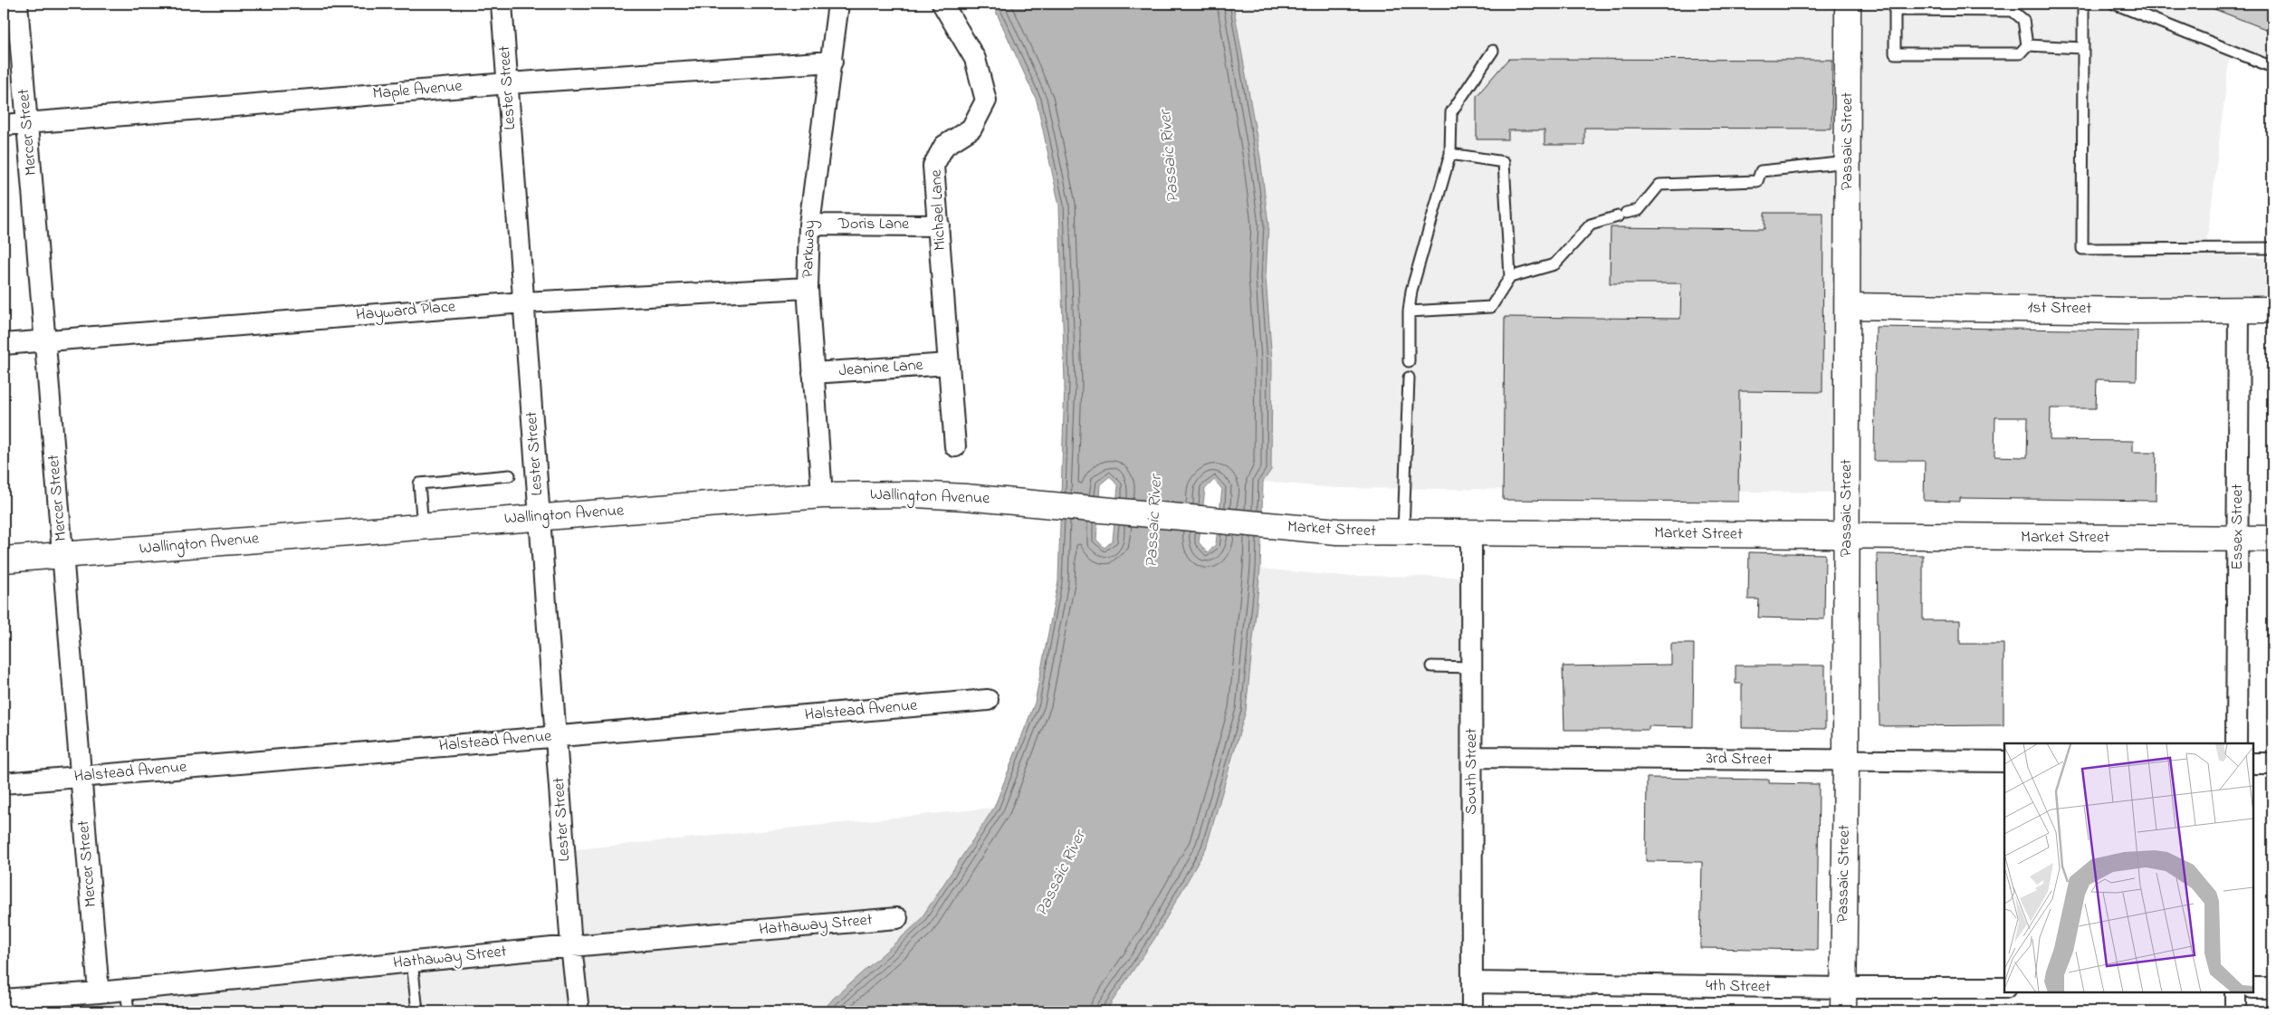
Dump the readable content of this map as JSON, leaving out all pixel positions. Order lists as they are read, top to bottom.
{
  "streets": {
    "street": [
      "Lester Street",
      "Maple Avenue",
      "Mercer Street",
      "Passaic Street",
      "Michael Lane",
      "Doris Lane",
      "Parkway",
      "1st Street",
      "Hayward Place",
      "Jeanine Lane",
      "Wallington Avenue",
      "Essex Street",
      "Market Street",
      "Halstead Avenue",
      "3rd Street",
      "South Street",
      "Hathaway Street",
      "4th Street"
    ]
  },
  "crossings": [
    ["Lester Street", "Maple Avenue"],
    ["Lester Street", "Hayward Place"],
    ["Lester Street", "Wallington Avenue"],
    ["Lester Street", "Halstead Avenue"],
    ["Lester Street", "Hathaway Street"],
    ["Maple Avenue", "Mercer Street"],
    ["Maple Avenue", "Parkway"],
    ["Mercer Street", "Hayward Place"],
    ["Mercer Street", "Wallington Avenue"],
    ["Mercer Street", "Halstead Avenue"],
    ["Mercer Street", "Hathaway Street"],
    ["Passaic Street", "1st Street"],
    ["Passaic Street", "Market Street"],
    ["Passaic Street", "3rd Street"],
    ["Passaic Street", "4th Street"],
    ["Michael Lane", "Doris Lane"],
    ["Michael Lane", "Jeanine Lane"],
    ["Doris Lane", "Parkway"],
    ["Parkway", "Hayward Place"],
    ["Parkway", "Jeanine Lane"],
    ["Parkway", "Wallington Avenue"],
    ["1st Street", "Essex Street"],
    ["Wallington Avenue", "Market Street"],
    ["Essex Street", "Market Street"],
    ["Market Street", "South Street"],
    ["3rd Street", "South Street"],
    ["South Street", "4th Street"]
  ],
  "water": ["Passaic River"]
}
